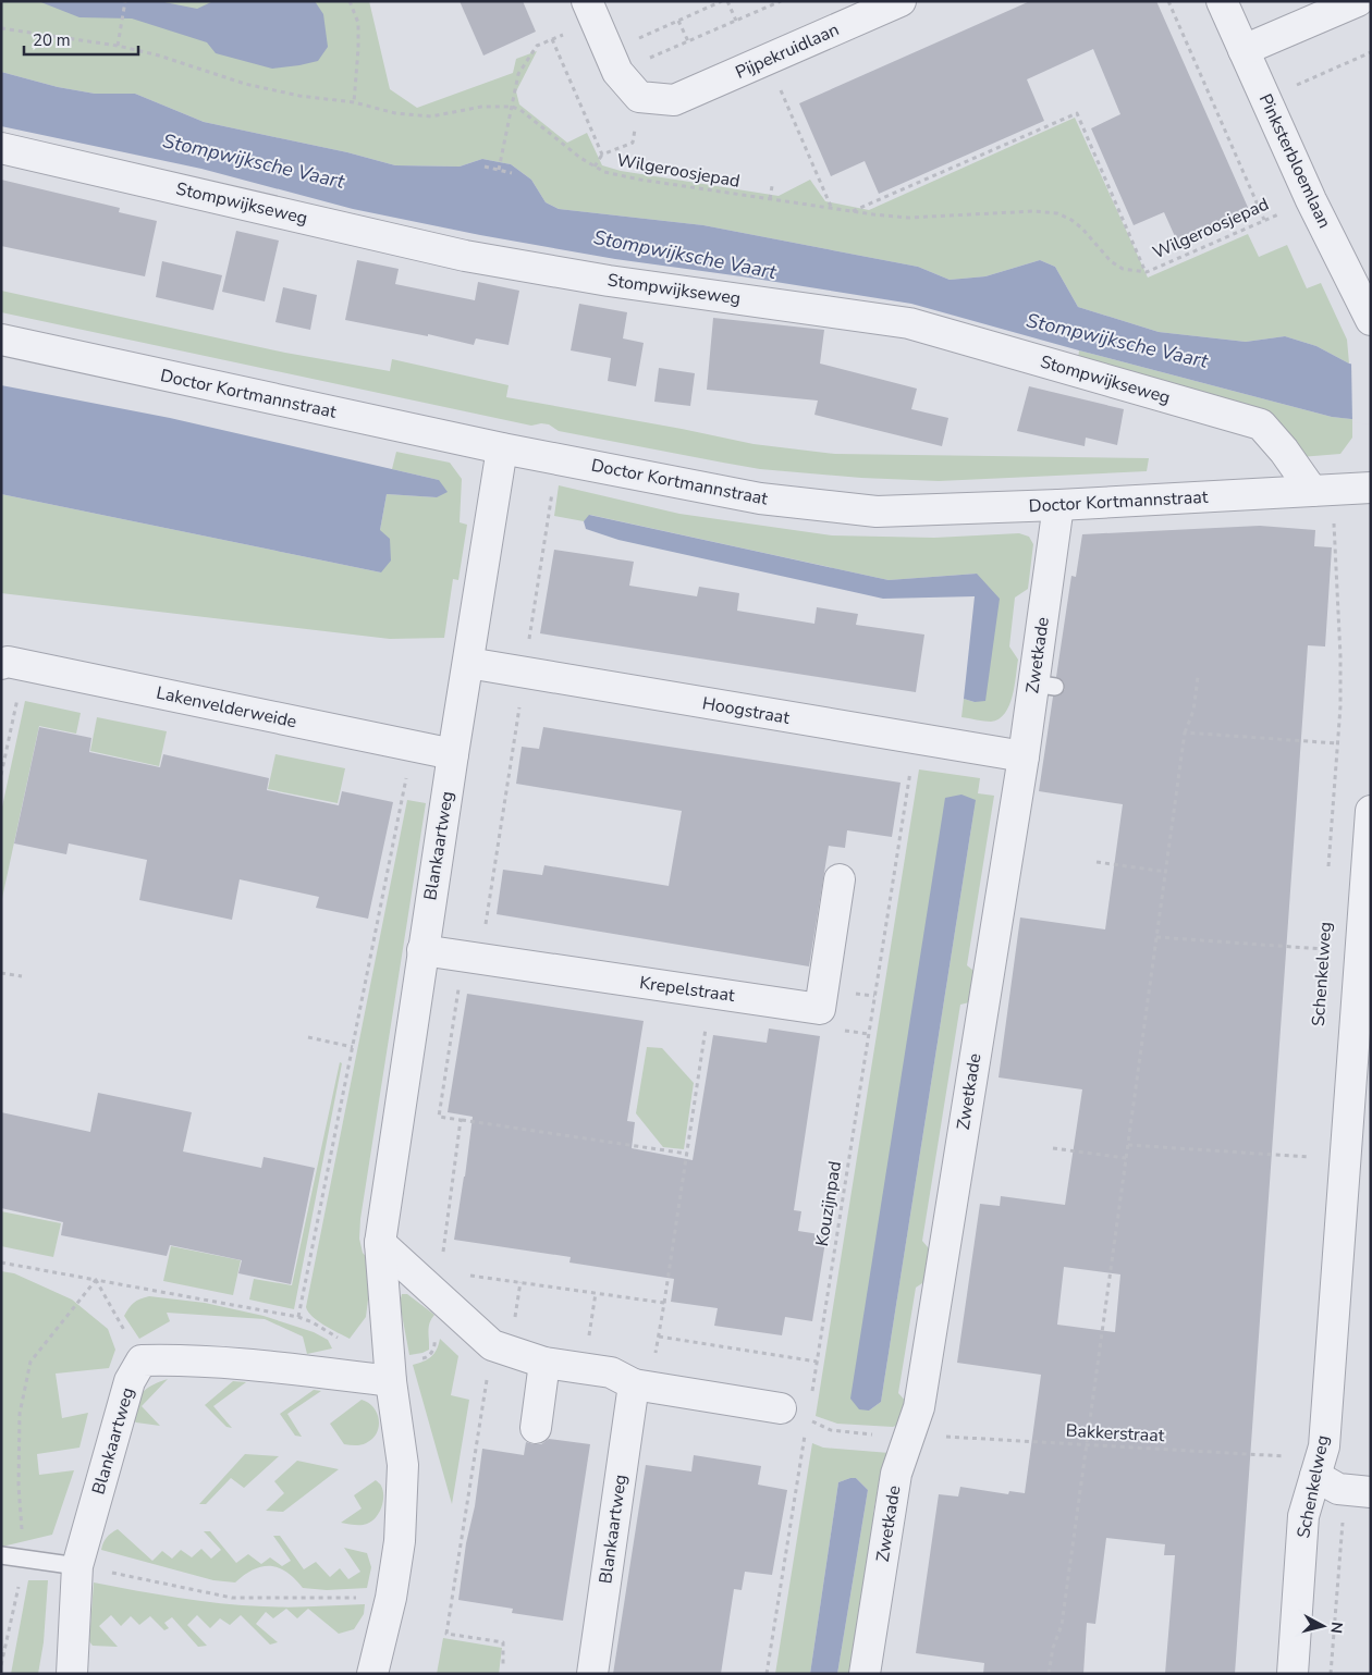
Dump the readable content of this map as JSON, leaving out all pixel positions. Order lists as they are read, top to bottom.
{
  "streets": {
    "street": [
      "Pijpekruidlaan",
      "Pinksterbloemlaan",
      "Stompwijkseweg",
      "Doctor Kortmannstraat",
      "Zwetkade",
      "Lakenvelderweide",
      "Hoogstraat",
      "Blankaartweg",
      "Schenkelweg",
      "Krepelstraat"
    ],
    "path": ["Wilgeroosjepad", "Kouzijnpad", "Bakkerstraat"]
  },
  "crossings": [
    ["Pinksterbloemlaan", "Wilgeroosjepad"],
    ["Stompwijkseweg", "Doctor Kortmannstraat"],
    ["Doctor Kortmannstraat", "Zwetkade"],
    ["Doctor Kortmannstraat", "Blankaartweg"],
    ["Zwetkade", "Hoogstraat"],
    ["Zwetkade", "Bakkerstraat"],
    ["Lakenvelderweide", "Blankaartweg"],
    ["Hoogstraat", "Blankaartweg"],
    ["Hoogstraat", "Kouzijnpad"],
    ["Blankaartweg", "Krepelstraat"],
    ["Schenkelweg", "Bakkerstraat"]
  ],
  "water": ["Stompwijksche Vaart"],
  "scale_bar": "20 m",
  "north": "right"
}
